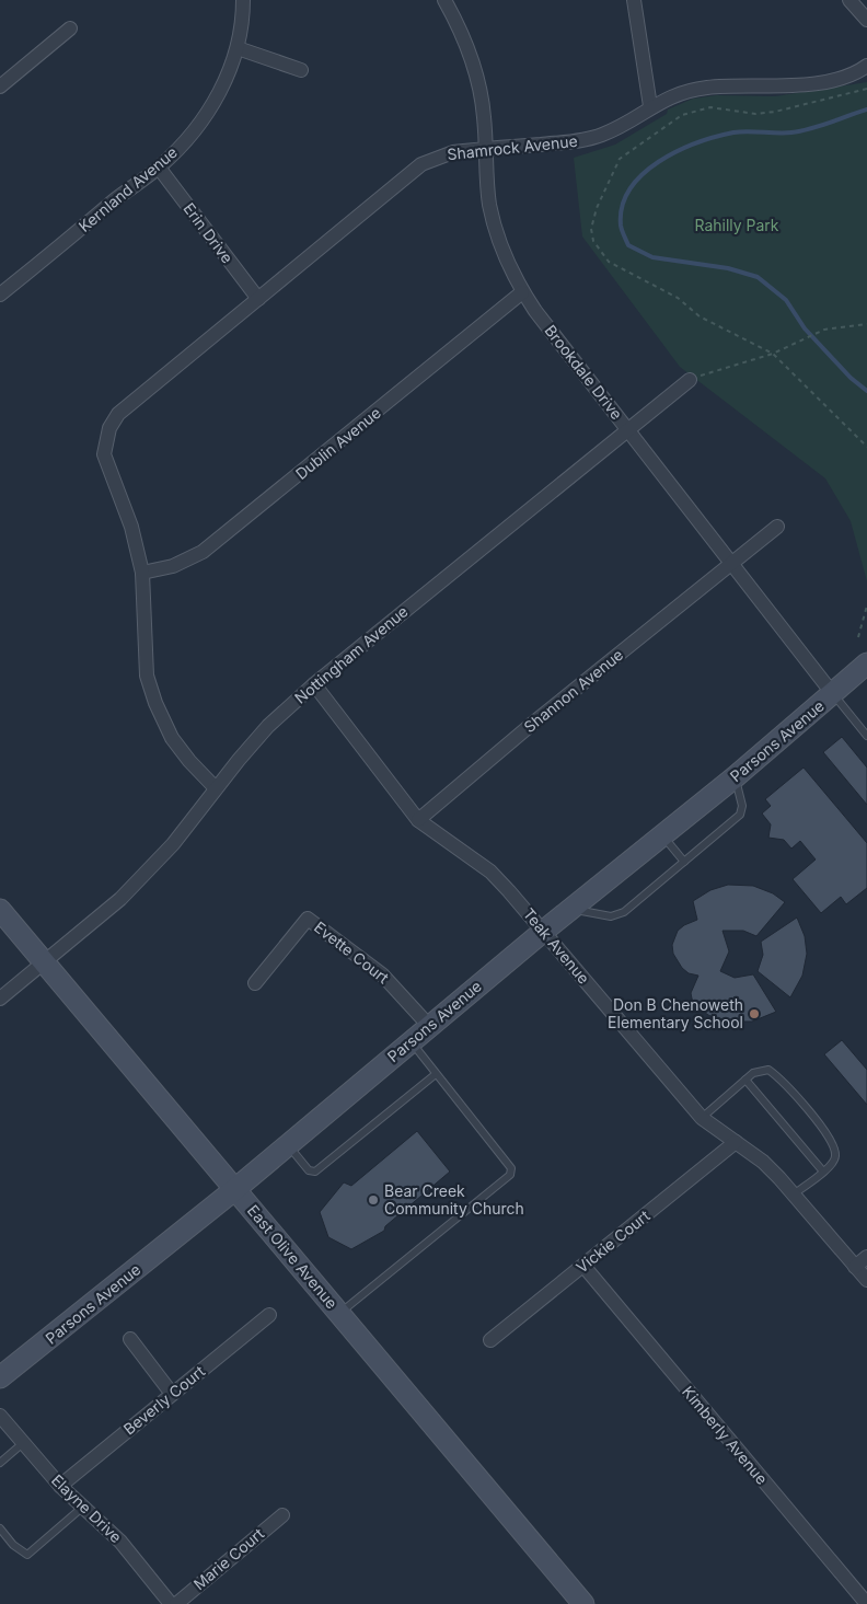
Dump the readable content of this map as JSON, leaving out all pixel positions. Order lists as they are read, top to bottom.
{
  "streets": {
    "street": [
      "Shamrock Avenue",
      "Kernland Avenue",
      "Erin Drive",
      "Brookdale Drive",
      "Dublin Avenue",
      "Nottingham Avenue",
      "Shannon Avenue",
      "Parsons Avenue",
      "Teak Avenue",
      "Evette Court",
      "Vickie Court",
      "East Olive Avenue",
      "Beverly Court",
      "Kimberly Avenue",
      "Elayne Drive",
      "Marie Court"
    ]
  },
  "crossings": [
    ["Shamrock Avenue", "Erin Drive"],
    ["Shamrock Avenue", "Brookdale Drive"],
    ["Shamrock Avenue", "Dublin Avenue"],
    ["Kernland Avenue", "Erin Drive"],
    ["Brookdale Drive", "Dublin Avenue"],
    ["Brookdale Drive", "Nottingham Avenue"],
    ["Brookdale Drive", "Shannon Avenue"],
    ["Brookdale Drive", "Parsons Avenue"],
    ["Nottingham Avenue", "Teak Avenue"],
    ["Nottingham Avenue", "East Olive Avenue"],
    ["Shannon Avenue", "Teak Avenue"],
    ["Parsons Avenue", "Teak Avenue"],
    ["Parsons Avenue", "Evette Court"],
    ["Parsons Avenue", "East Olive Avenue"],
    ["Teak Avenue", "Vickie Court"],
    ["Vickie Court", "Kimberly Avenue"],
    ["Beverly Court", "Elayne Drive"]
  ],
  "parks": ["Rahilly Park"],
  "places": ["Don B Chenoweth Elementary School", "Bear Creek Community Church"]
}
